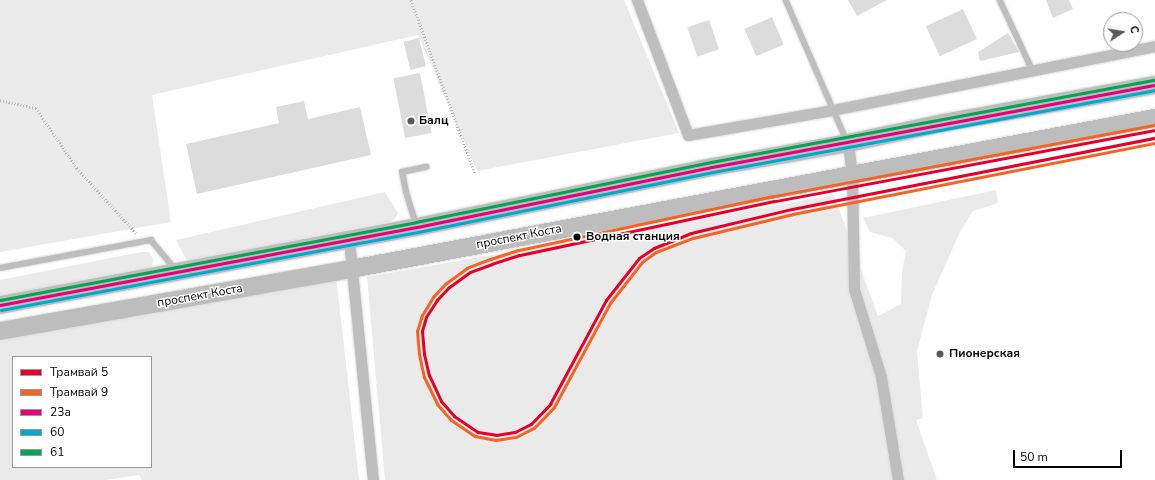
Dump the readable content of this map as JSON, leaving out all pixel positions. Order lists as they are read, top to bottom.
{
  "streets": {
    "main road": ["проспект Коста"]
  },
  "places": ["Балц", "Водная станция", "Пионерская"],
  "lines": [
    "transit line 61",
    "transit line 23a",
    "transit line 60",
    "tram line 9",
    "tram line 5"
  ],
  "legend": [
    "Трамвай 5",
    "Трамвай 9",
    "23a",
    "60",
    "61"
  ],
  "scale_bar": "50 m",
  "north": "right"
}
